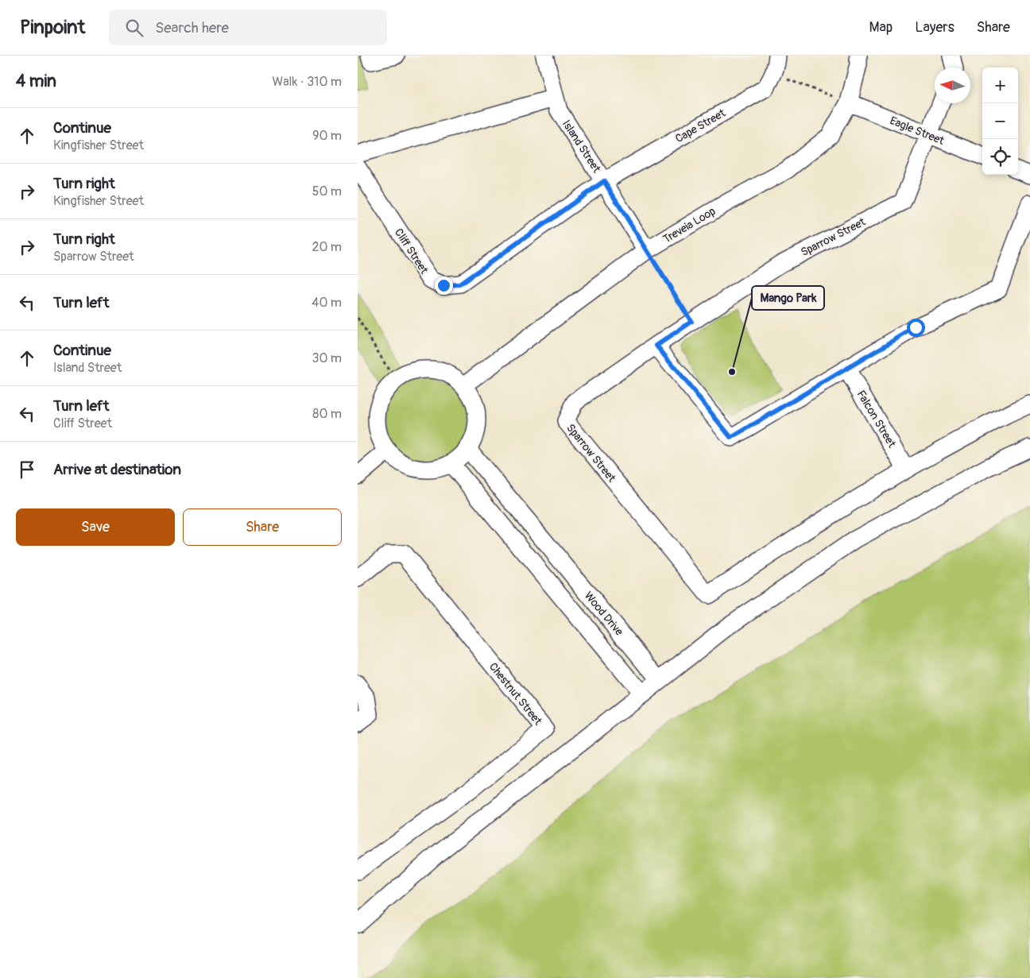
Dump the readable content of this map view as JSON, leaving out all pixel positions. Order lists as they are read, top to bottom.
{
  "streets": {
    "street": [
      "Cape Street",
      "Eagle Street",
      "Island Street",
      "Treveia Loop",
      "Sparrow Street",
      "Cliff Street",
      "Falcon Street",
      "Wood Drive",
      "Chestnut Street"
    ]
  },
  "crossings": [
    ["Cape Street", "Island Street"],
    ["Cape Street", "Cliff Street"],
    ["Eagle Street", "Treveia Loop"],
    ["Eagle Street", "Sparrow Street"],
    ["Island Street", "Treveia Loop"],
    ["Island Street", "Cliff Street"],
    ["Treveia Loop", "Wood Drive"],
    ["Sparrow Street", "Falcon Street"]
  ],
  "places": ["Mango Park"],
  "north": "left",
  "page": {
    "header": "Pinpoint",
    "search": "Search here",
    "nav": ["Map", "Layers", "Share"],
    "heading": ["4 min", "Walk · 310 m"],
    "map_buttons": ["+", "−"],
    "list": [
      ["Continue", "Kingfisher Street", "90 m"],
      ["Turn right", "Kingfisher Street", "50 m"],
      ["Turn right", "Sparrow Street", "20 m"],
      ["Turn left", "40 m"],
      ["Continue", "Island Street", "30 m"],
      ["Turn left", "Cliff Street", "80 m"],
      "Arrive at destination"
    ],
    "buttons": ["Save", "Share"]
  }
}
